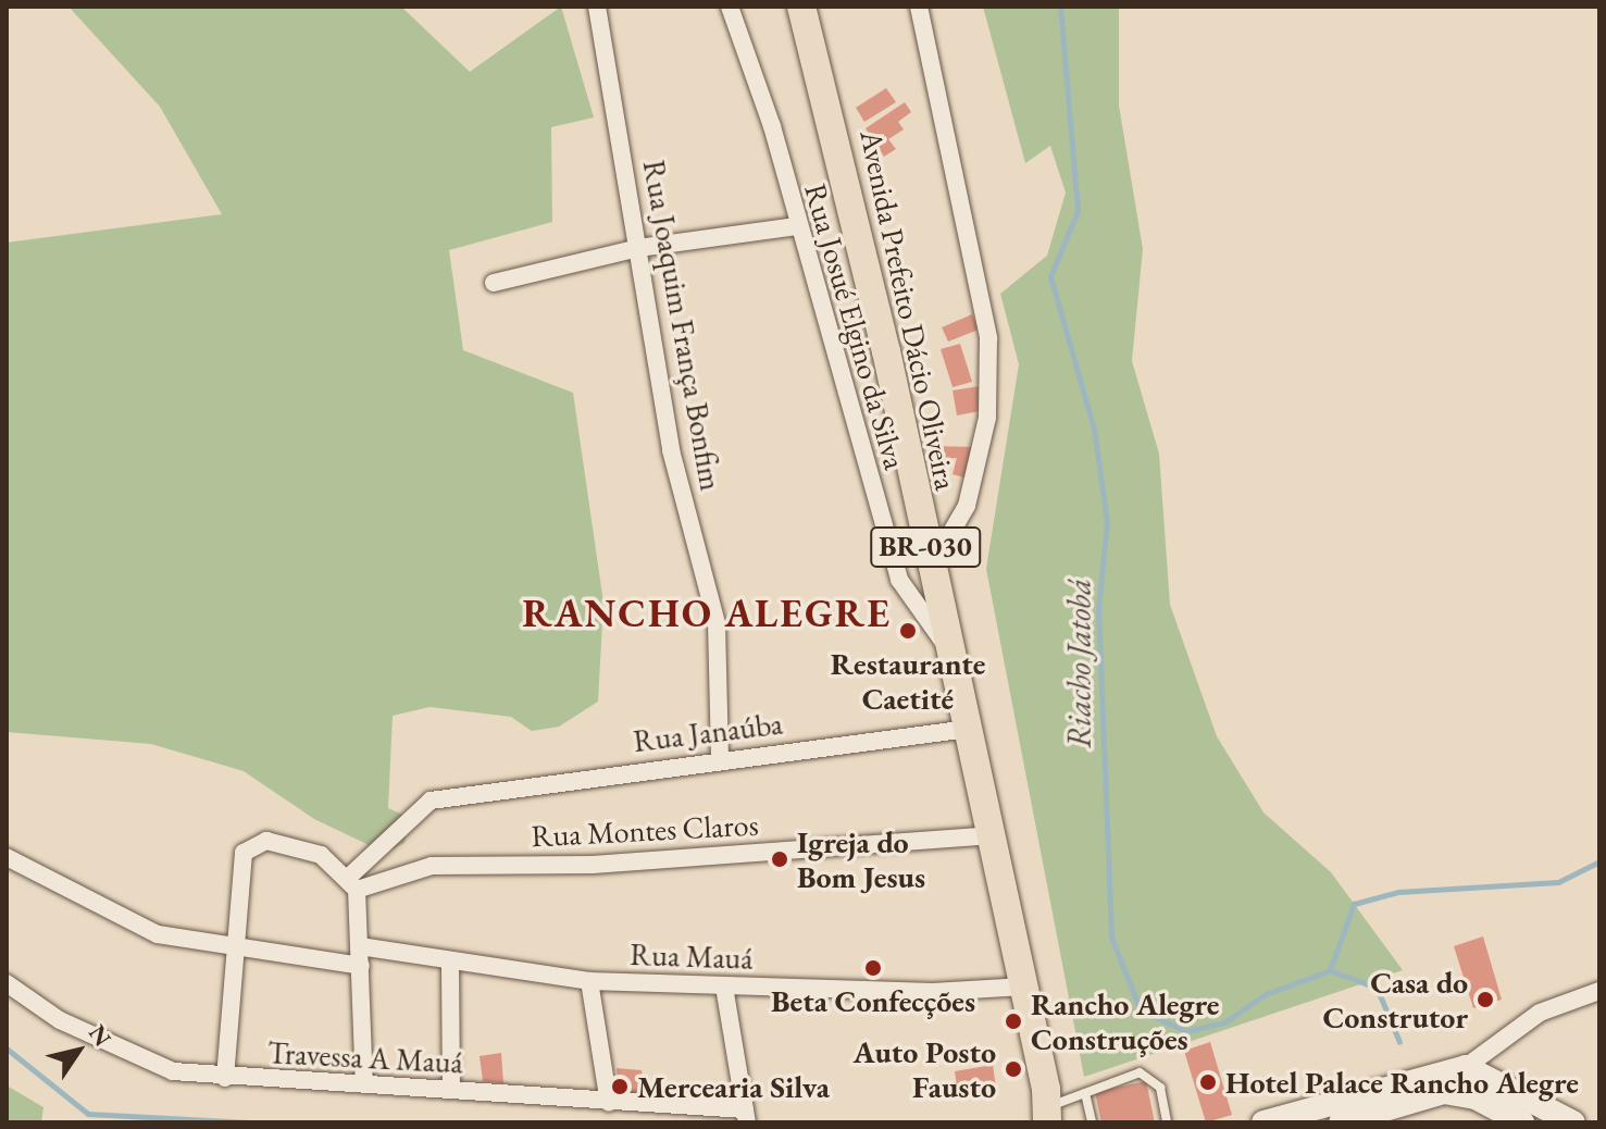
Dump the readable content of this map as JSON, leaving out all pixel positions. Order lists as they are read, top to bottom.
{
  "streets": {
    "main road": ["Avenida Prefeito Dácio Oliveira", "BR-030"],
    "street": [
      "Rua Joaquim França Bonfim",
      "Rua Josué Elgino da Silva",
      "Rua Janaúba",
      "Rua Montes Claros",
      "Rua Mauá",
      "Travessa A Mauá"
    ]
  },
  "crossings": [
    ["Avenida Prefeito Dácio Oliveira", "Rua Josué Elgino da Silva"],
    ["Avenida Prefeito Dácio Oliveira", "Rua Janaúba"],
    ["Avenida Prefeito Dácio Oliveira", "Rua Montes Claros"],
    ["Avenida Prefeito Dácio Oliveira", "Rua Mauá"],
    ["Rua Joaquim França Bonfim", "Rua Janaúba"],
    ["Rua Janaúba", "Rua Montes Claros"]
  ],
  "districts": ["RANCHO ALEGRE"],
  "water": ["Riacho Jatobá"],
  "places": [
    "Restaurante Caetité",
    "Igreja do Bom Jesus",
    "Beta Confecções",
    "Casa do Construtor",
    "Rancho Alegre Construções",
    "Auto Posto Fausto",
    "Hotel Palace Rancho Alegre",
    "Mercearia Silva"
  ],
  "north": "top right"
}
